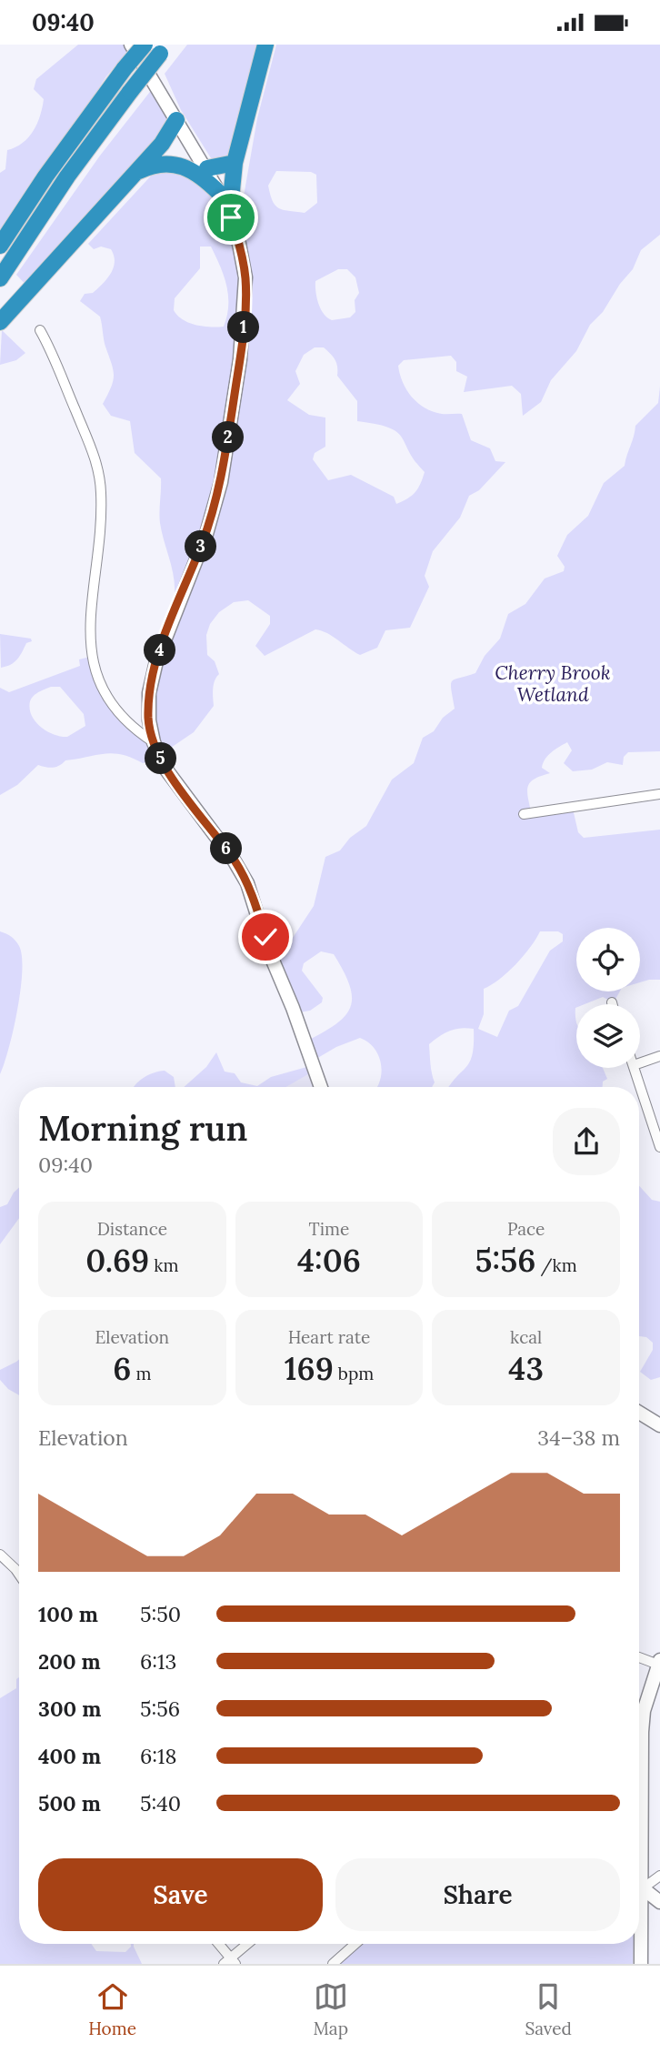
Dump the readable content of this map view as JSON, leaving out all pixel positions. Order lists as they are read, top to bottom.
{
  "parks": ["Cherry Brook Wetland"],
  "page": {
    "status": "09:40",
    "pins": [
      "1",
      "2",
      "3",
      "4",
      "5",
      "6"
    ],
    "heading": ["Morning run", "09:40"],
    "stats": [
      ["Distance", "0.69 km"],
      ["Time", "4:06"],
      ["Pace", "5:56 /km"],
      ["Elevation", "6 m"],
      ["Heart rate", "169 bpm"],
      ["kcal", "43"]
    ],
    "chart": ["Elevation", "34–38 m"],
    "list": [
      {
        "name": "100 m",
        "note": "5:50"
      },
      {
        "name": "200 m",
        "note": "6:13"
      },
      {
        "name": "300 m",
        "note": "5:56"
      },
      {
        "name": "400 m",
        "note": "6:18"
      },
      {
        "name": "500 m",
        "note": "5:40"
      }
    ],
    "buttons": ["Save", "Share"],
    "tabs": ["Home", "Map", "Saved"]
  }
}
